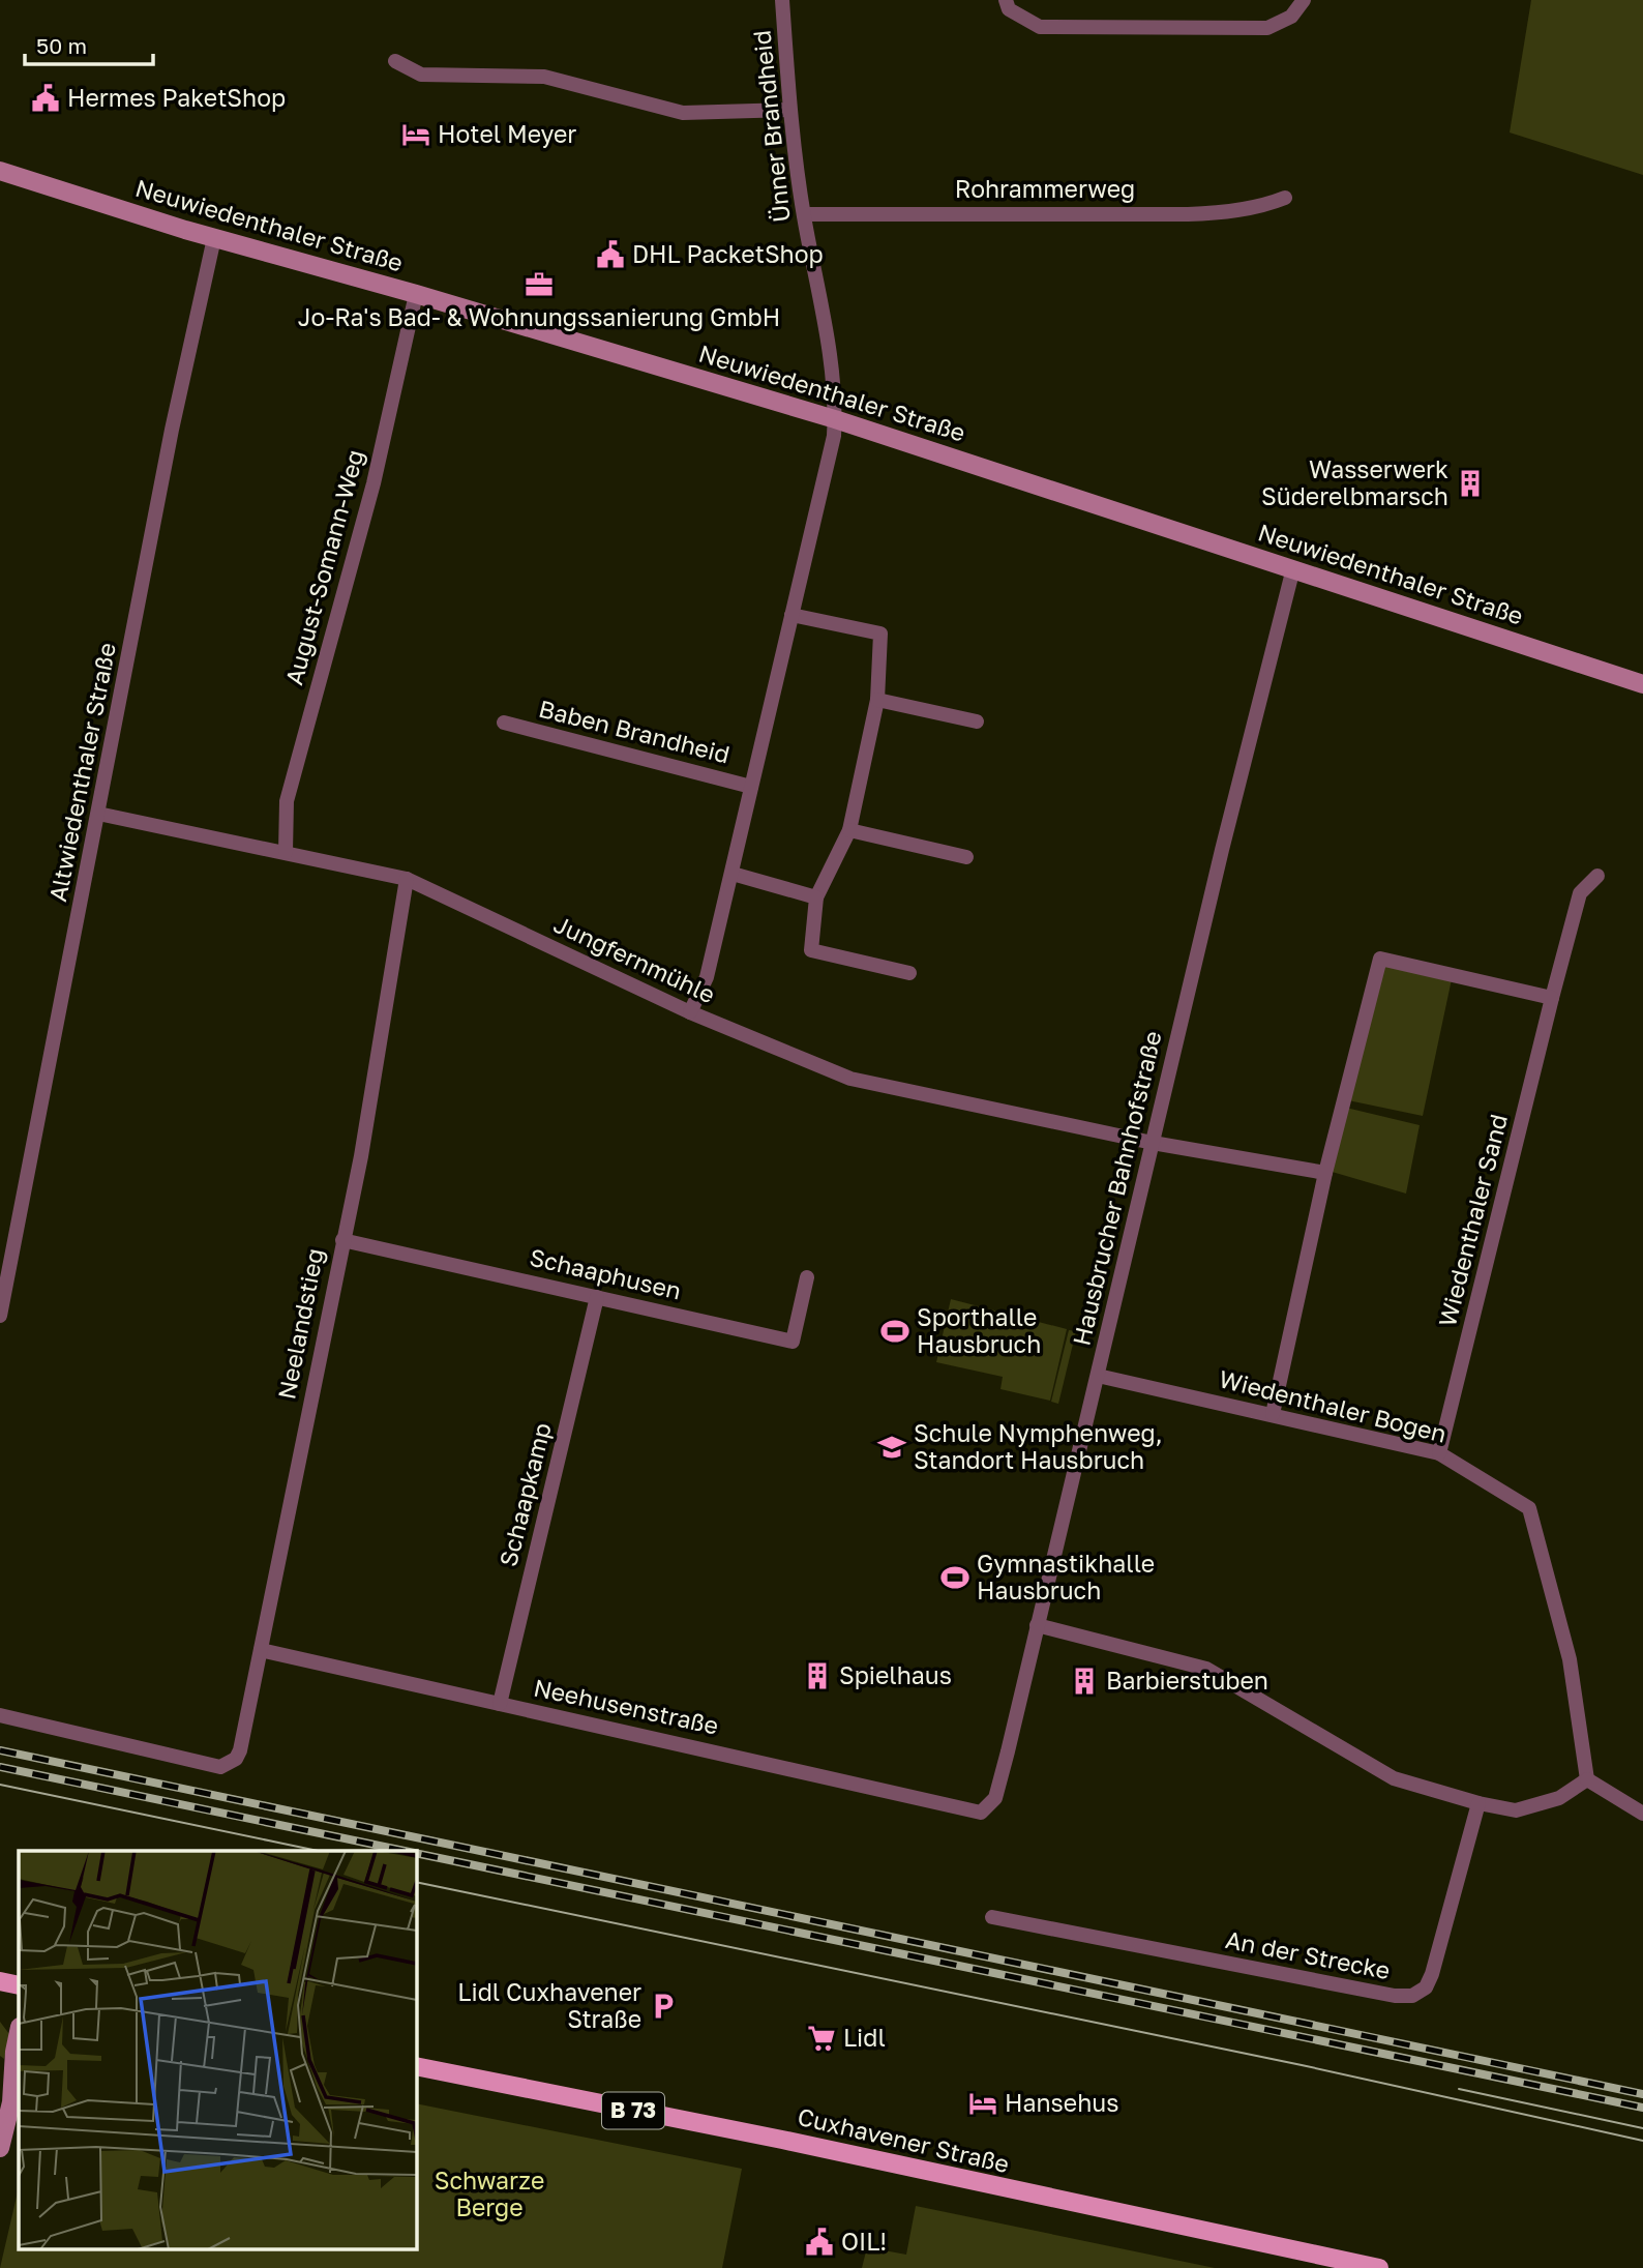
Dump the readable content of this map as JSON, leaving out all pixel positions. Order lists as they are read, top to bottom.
{
  "streets": {
    "main road": ["B 73", "Cuxhavener Straße"],
    "street": [
      "Ünner Brandheid",
      "Rohrammerweg",
      "Neuwiedenthaler Straße",
      "August-Somann-Weg",
      "Baben Brandheid",
      "Altwiedenthaler Straße",
      "Jungfernmühle",
      "Hausbrucher Bahnhofstraße",
      "Wiedenthaler Sand",
      "Schaaphusen",
      "Neelandstieg",
      "Wiedenthaler Bogen",
      "Schaapkamp",
      "Neehusenstraße",
      "An der Strecke"
    ]
  },
  "crossings": [
    ["Ünner Brandheid", "Rohrammerweg"],
    ["Ünner Brandheid", "Neuwiedenthaler Straße"],
    ["Ünner Brandheid", "Baben Brandheid"],
    ["Neuwiedenthaler Straße", "August-Somann-Weg"],
    ["Neuwiedenthaler Straße", "Baben Brandheid"],
    ["Neuwiedenthaler Straße", "Altwiedenthaler Straße"],
    ["Neuwiedenthaler Straße", "Hausbrucher Bahnhofstraße"],
    ["August-Somann-Weg", "Jungfernmühle"],
    ["Baben Brandheid", "Jungfernmühle"],
    ["Altwiedenthaler Straße", "Jungfernmühle"],
    ["Jungfernmühle", "Hausbrucher Bahnhofstraße"],
    ["Jungfernmühle", "Neelandstieg"],
    ["Hausbrucher Bahnhofstraße", "Wiedenthaler Bogen"],
    ["Hausbrucher Bahnhofstraße", "Neehusenstraße"],
    ["Wiedenthaler Sand", "Wiedenthaler Bogen"],
    ["Schaaphusen", "Neelandstieg"],
    ["Schaaphusen", "Schaapkamp"],
    ["Neelandstieg", "Neehusenstraße"],
    ["Schaapkamp", "Neehusenstraße"]
  ],
  "parks": ["Schwarze Berge"],
  "places": {
    "public building": ["Hermes PaketShop", "DHL PacketShop", "OIL!"],
    "hotel": ["Hotel Meyer", "Hansehus"],
    "office": ["Jo-Ra's Bad- & Wohnungssanierung GmbH"],
    "building": ["Wasserwerk Süderelbmarsch", "Spielhaus", "Barbierstuben"],
    "sports": ["Sporthalle Hausbruch", "Gymnastikhalle Hausbruch"],
    "school or university": ["Schule Nymphenweg, Standort Hausbruch"],
    "parking": ["Lidl Cuxhavener Straße"],
    "supermarket": ["Lidl"]
  },
  "scale_bar": "50 m"
}
